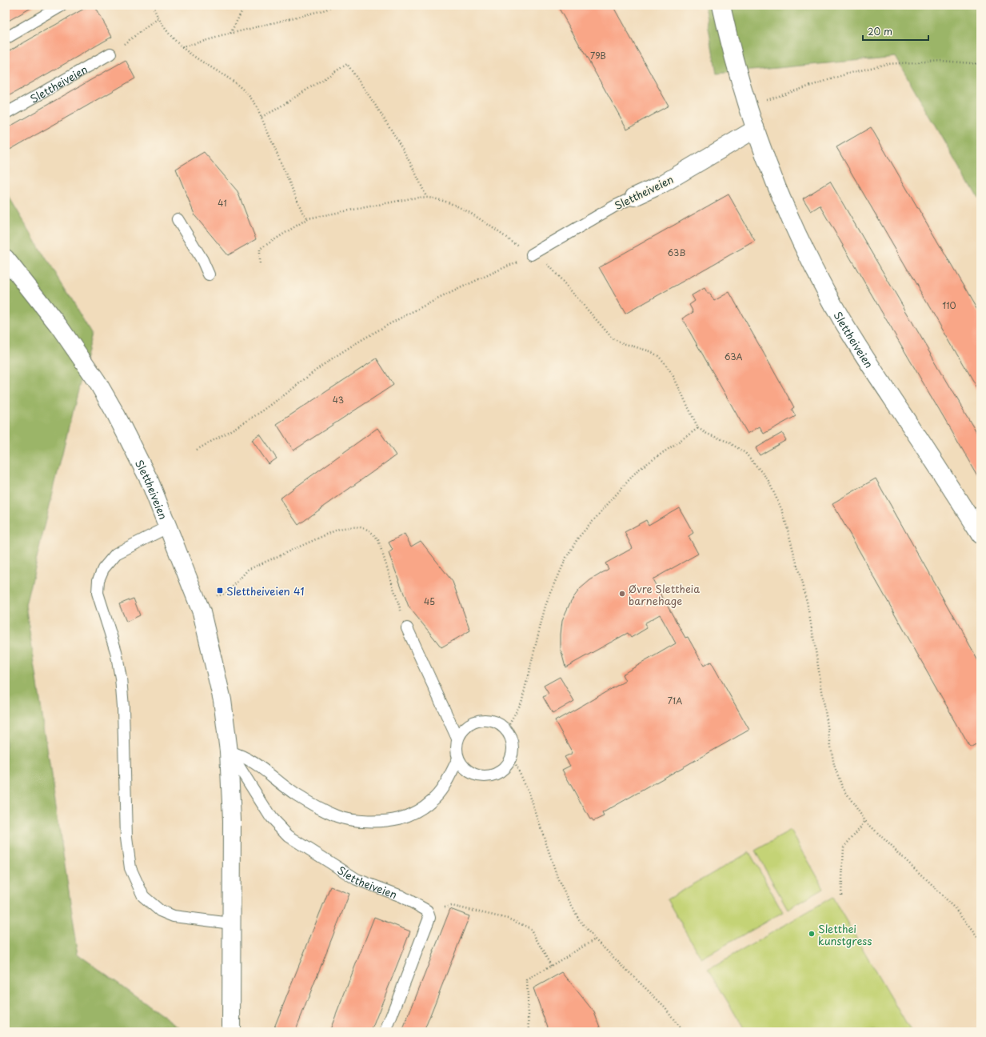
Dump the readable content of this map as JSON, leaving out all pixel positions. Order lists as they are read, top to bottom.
{
  "streets": {
    "street": ["Slettheiveien"]
  },
  "places": {
    "transit": ["Slettheiveien 41"],
    "other": ["Øvre Slettheia barnehage", "Sletthei kunstgress"]
  },
  "house_numbers": [
    "79B",
    "41",
    "63B",
    "110",
    "63A",
    "43",
    "45",
    "71A"
  ],
  "scale_bar": "20 m"
}
